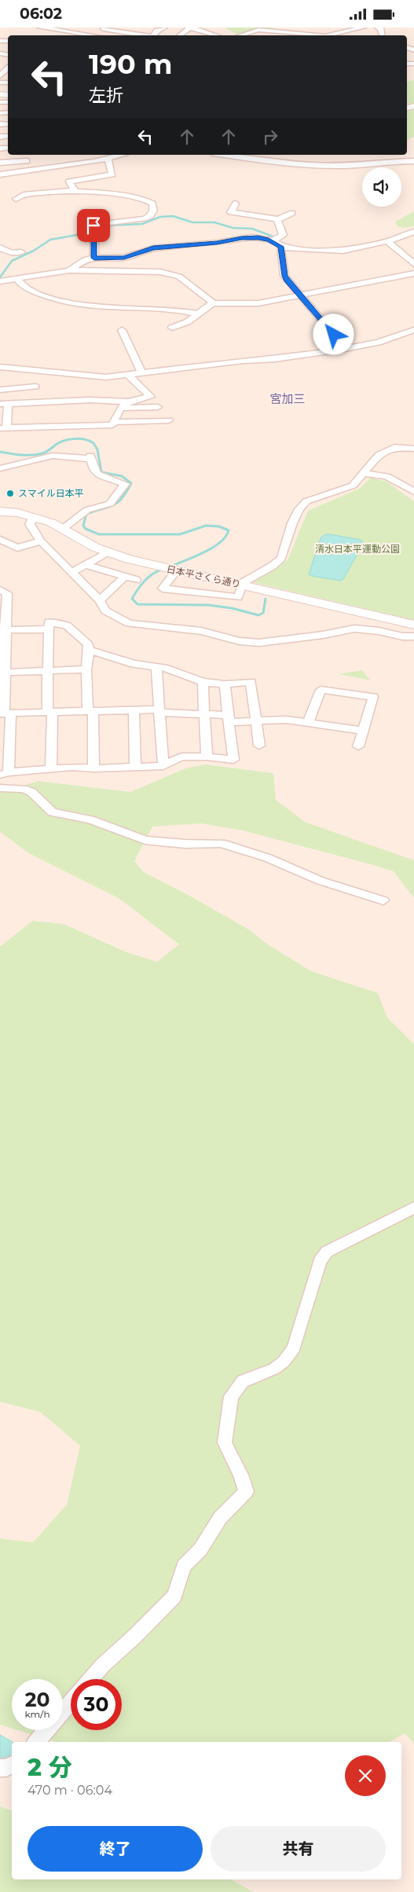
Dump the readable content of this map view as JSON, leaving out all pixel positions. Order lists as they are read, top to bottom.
{
  "streets": {
    "street": ["日本平さくら通り"]
  },
  "districts": ["宮加三"],
  "parks": ["清水日本平運動公園"],
  "places": ["スマイル日本平"],
  "page": {
    "status": "06:02",
    "turn": ["190 m", "左折"],
    "speed": "20 km/h",
    "limit": "30",
    "heading": ["2 分", "470 m · 06:04"],
    "buttons": ["終了", "共有"]
  }
}
